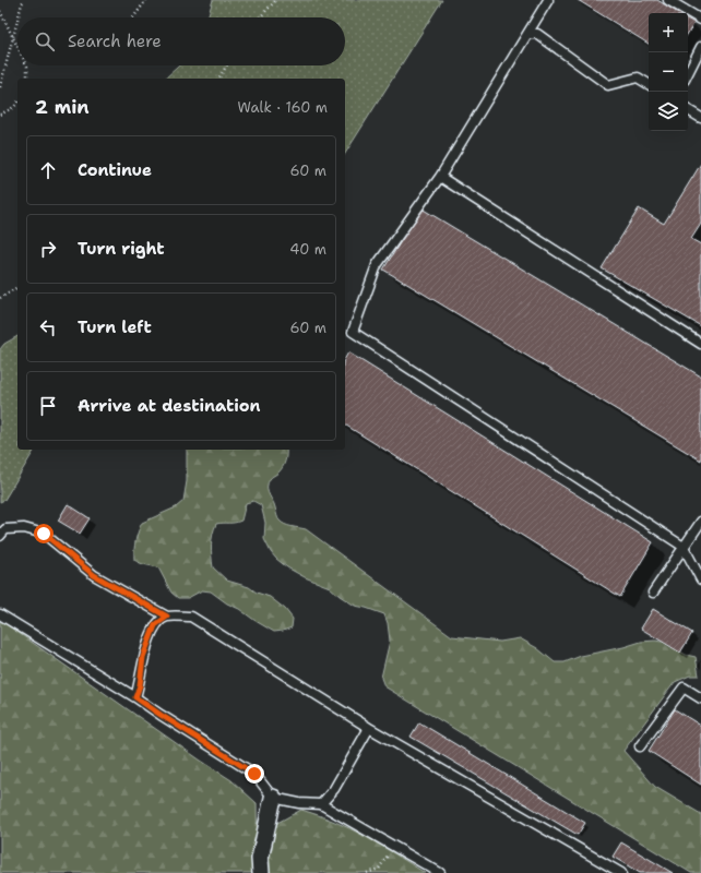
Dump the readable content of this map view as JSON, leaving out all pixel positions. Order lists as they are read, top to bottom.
{
  "page": {
    "map_buttons": ["+", "−"],
    "search": "Search here",
    "heading": ["2 min", "Walk · 160 m"],
    "list": [
      ["Continue", "60 m"],
      ["Turn right", "40 m"],
      ["Turn left", "60 m"],
      "Arrive at destination"
    ]
  }
}
